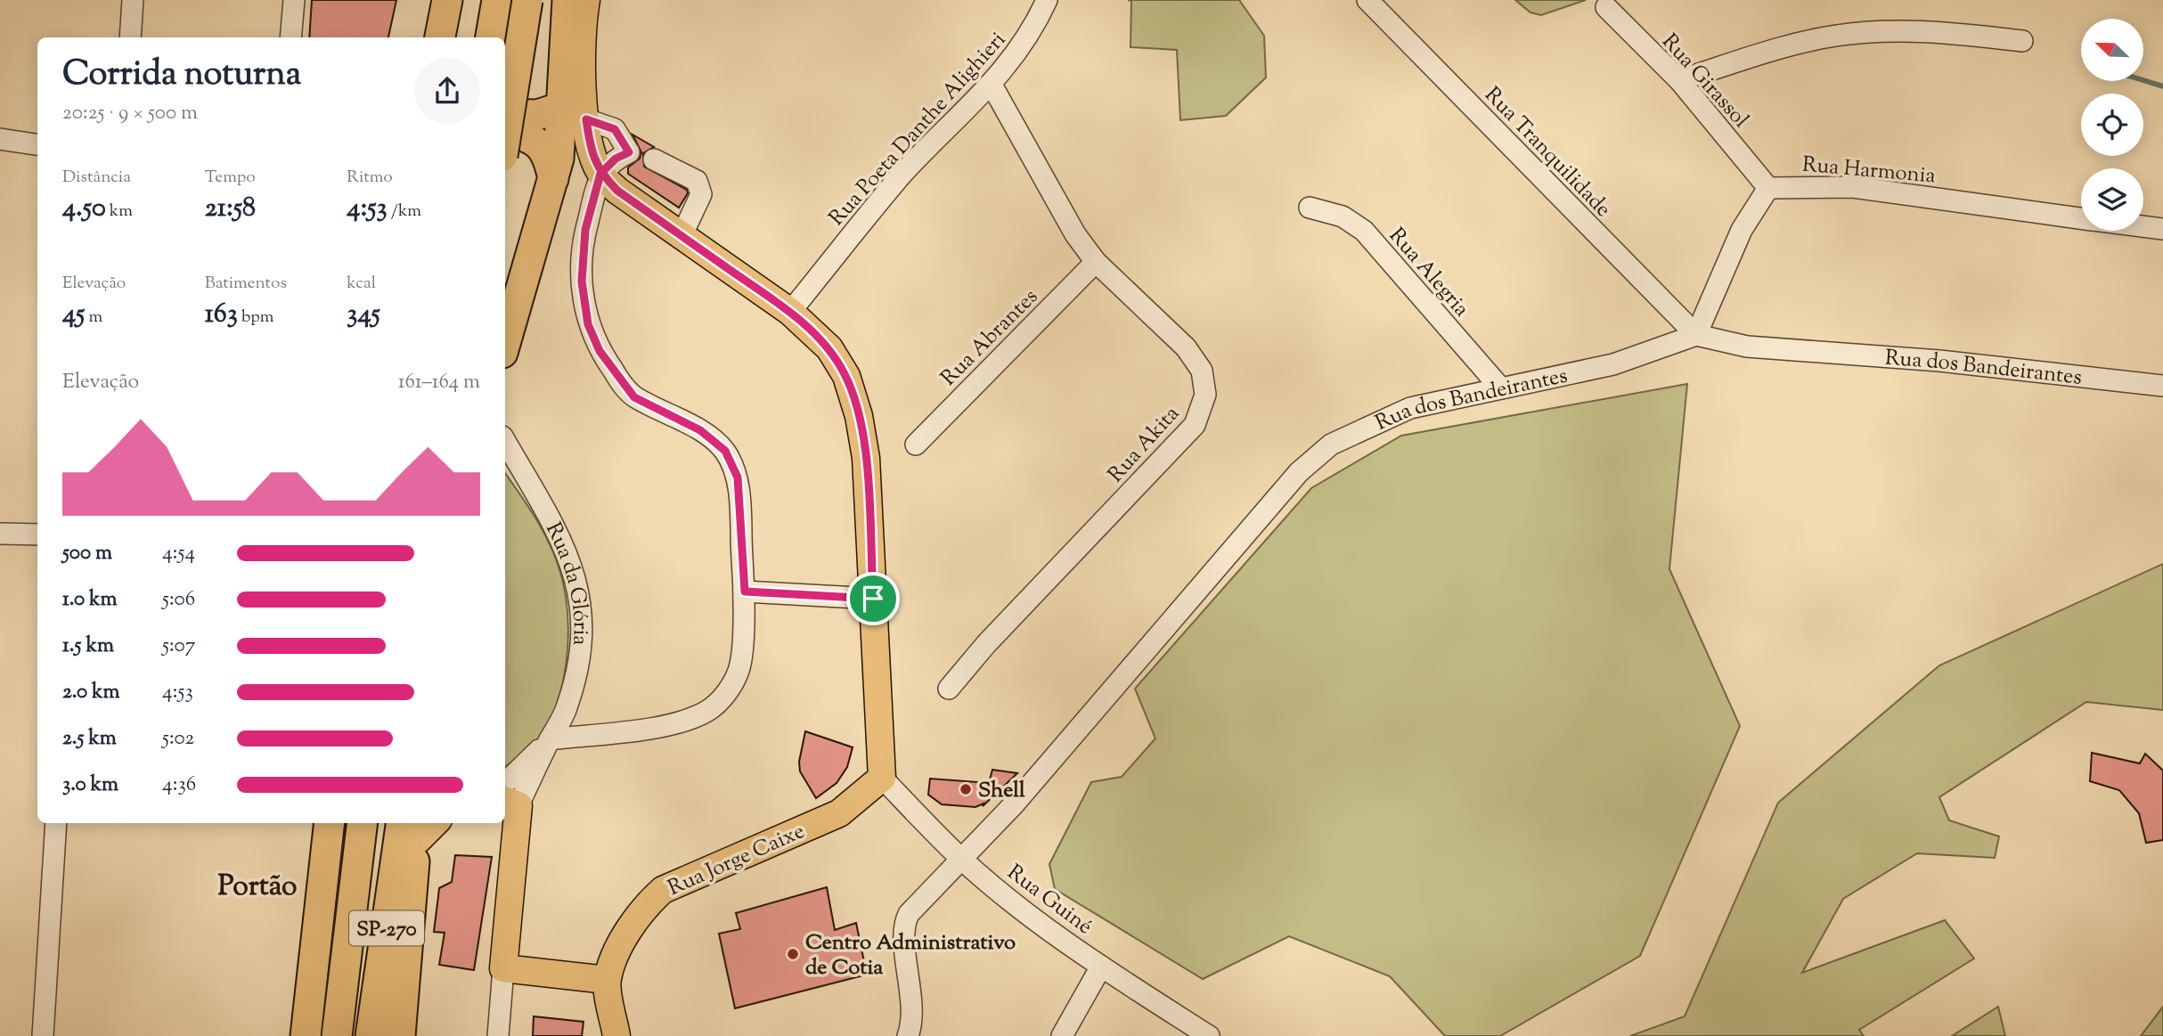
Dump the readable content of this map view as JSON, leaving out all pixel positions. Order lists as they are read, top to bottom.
{
  "streets": {
    "highway": ["SP-270"],
    "main road": ["Rua Jorge Caixe"],
    "street": [
      "Rua Girassol",
      "Rua Poeta Danthe Alighieri",
      "Rua Tranquilidade",
      "Rua Harmonia",
      "Rua Alegria",
      "Rua Abrantes",
      "Rua dos Bandeirantes",
      "Rua Akita",
      "Rua da Glória",
      "Rua Guiné"
    ]
  },
  "crossings": [
    ["Rua Girassol", "Rua Harmonia"],
    ["Rua Poeta Danthe Alighieri", "Rua Akita"],
    ["Rua Tranquilidade", "Rua dos Bandeirantes"],
    ["Rua Alegria", "Rua dos Bandeirantes"],
    ["Rua Abrantes", "Rua Akita"],
    ["Rua dos Bandeirantes", "Rua Guiné"],
    ["Rua Jorge Caixe", "Rua Guiné"]
  ],
  "districts": ["Portão"],
  "places": ["Shell", "Centro Administrativo de Cotia"],
  "north": "top left",
  "page": {
    "heading": ["Corrida noturna", "20:25 · 9 × 500 m"],
    "stats": [
      ["Distância", "4.50 km"],
      ["Tempo", "21:58"],
      ["Ritmo", "4:53 /km"],
      ["Elevação", "45 m"],
      ["Batimentos", "163 bpm"],
      ["kcal", "345"]
    ],
    "chart": ["Elevação", "161–164 m"],
    "list": [
      {
        "name": "500 m",
        "note": "4:54"
      },
      {
        "name": "1.0 km",
        "note": "5:06"
      },
      {
        "name": "1.5 km",
        "note": "5:07"
      },
      {
        "name": "2.0 km",
        "note": "4:53"
      },
      {
        "name": "2.5 km",
        "note": "5:02"
      },
      {
        "name": "3.0 km",
        "note": "4:36"
      }
    ]
  }
}
